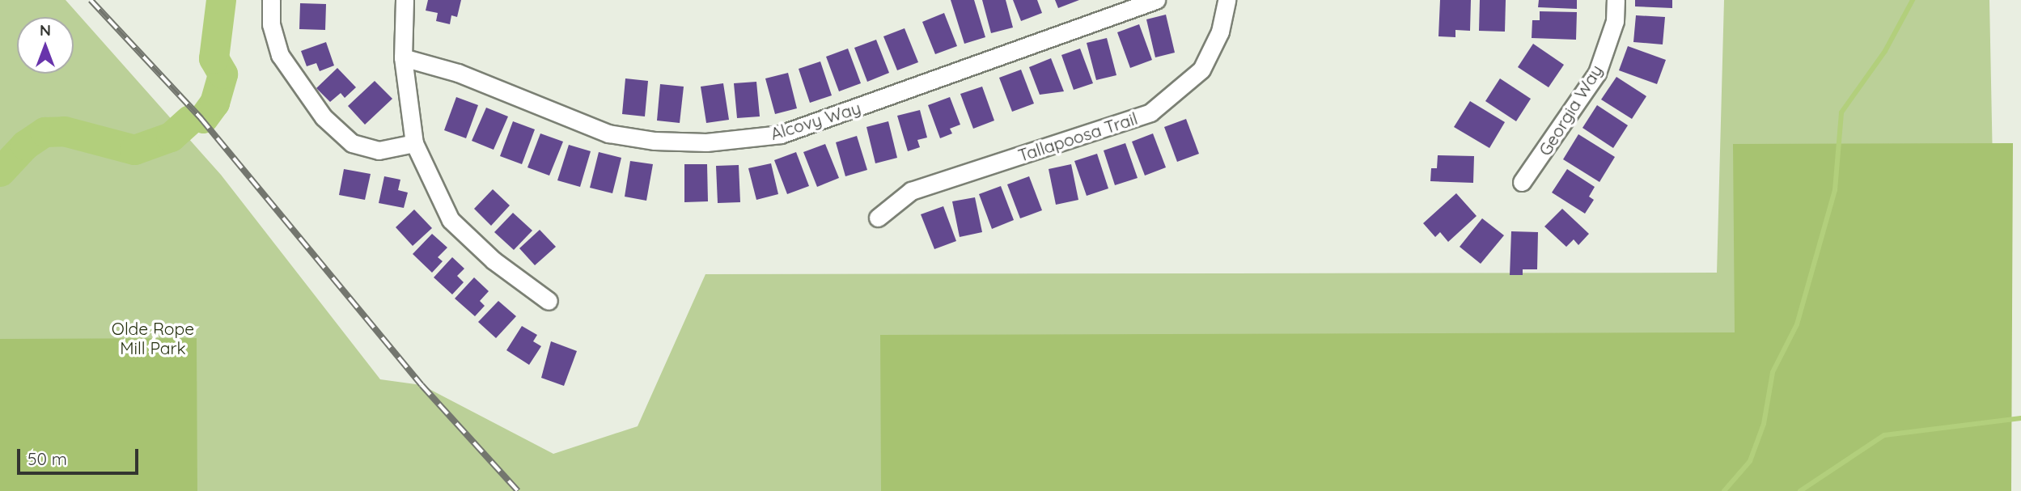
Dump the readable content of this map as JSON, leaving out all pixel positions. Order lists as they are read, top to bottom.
{
  "streets": {
    "street": ["Georgia Way", "Alcovy Way", "Tallapoosa Trail"]
  },
  "parks": ["Olde Rope Mill Park"],
  "scale_bar": "50 m",
  "north": "top"
}
